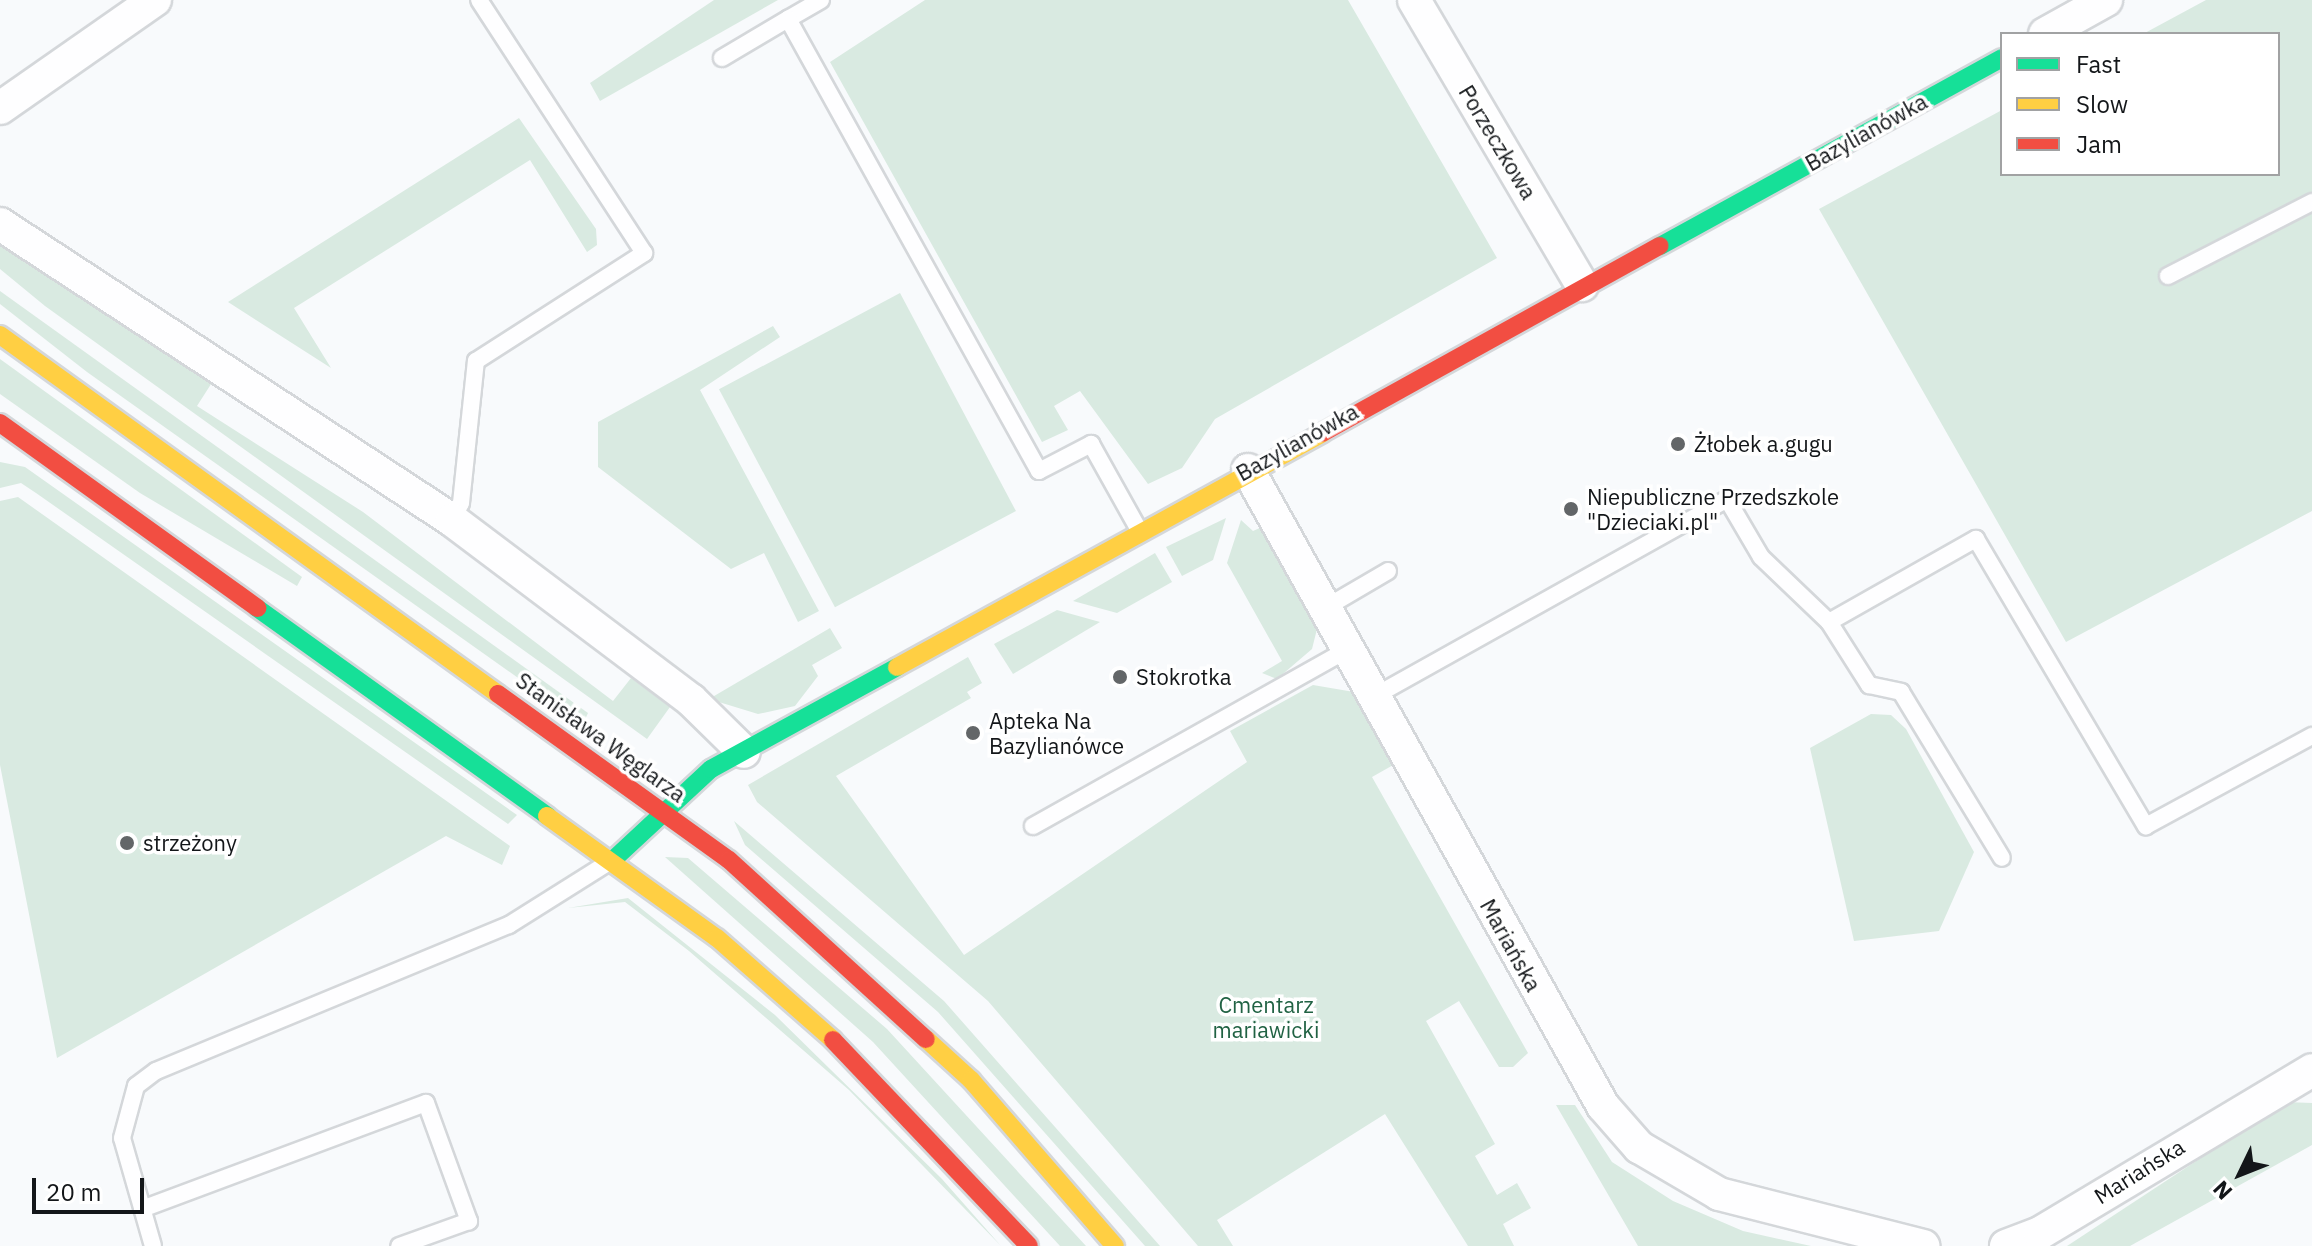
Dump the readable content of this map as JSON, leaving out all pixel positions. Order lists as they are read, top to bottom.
{
  "streets": {
    "street": [
      "Bazylianówka",
      "Porzeczkowa",
      "Stanisława Węglarza",
      "Mariańska"
    ]
  },
  "crossings": [
    ["Bazylianówka", "Porzeczkowa"],
    ["Bazylianówka", "Stanisława Węglarza"],
    ["Bazylianówka", "Mariańska"]
  ],
  "parks": ["Cmentarz mariawicki"],
  "places": [
    "Żłobek a.gugu",
    "Niepubliczne Przedszkole \"Dzieciaki.pl\"",
    "Stokrotka",
    "Apteka Na Bazylianówce",
    "strzeżony"
  ],
  "legend": ["Fast", "Slow", "Jam"],
  "scale_bar": "20 m",
  "north": "bottom left"
}
